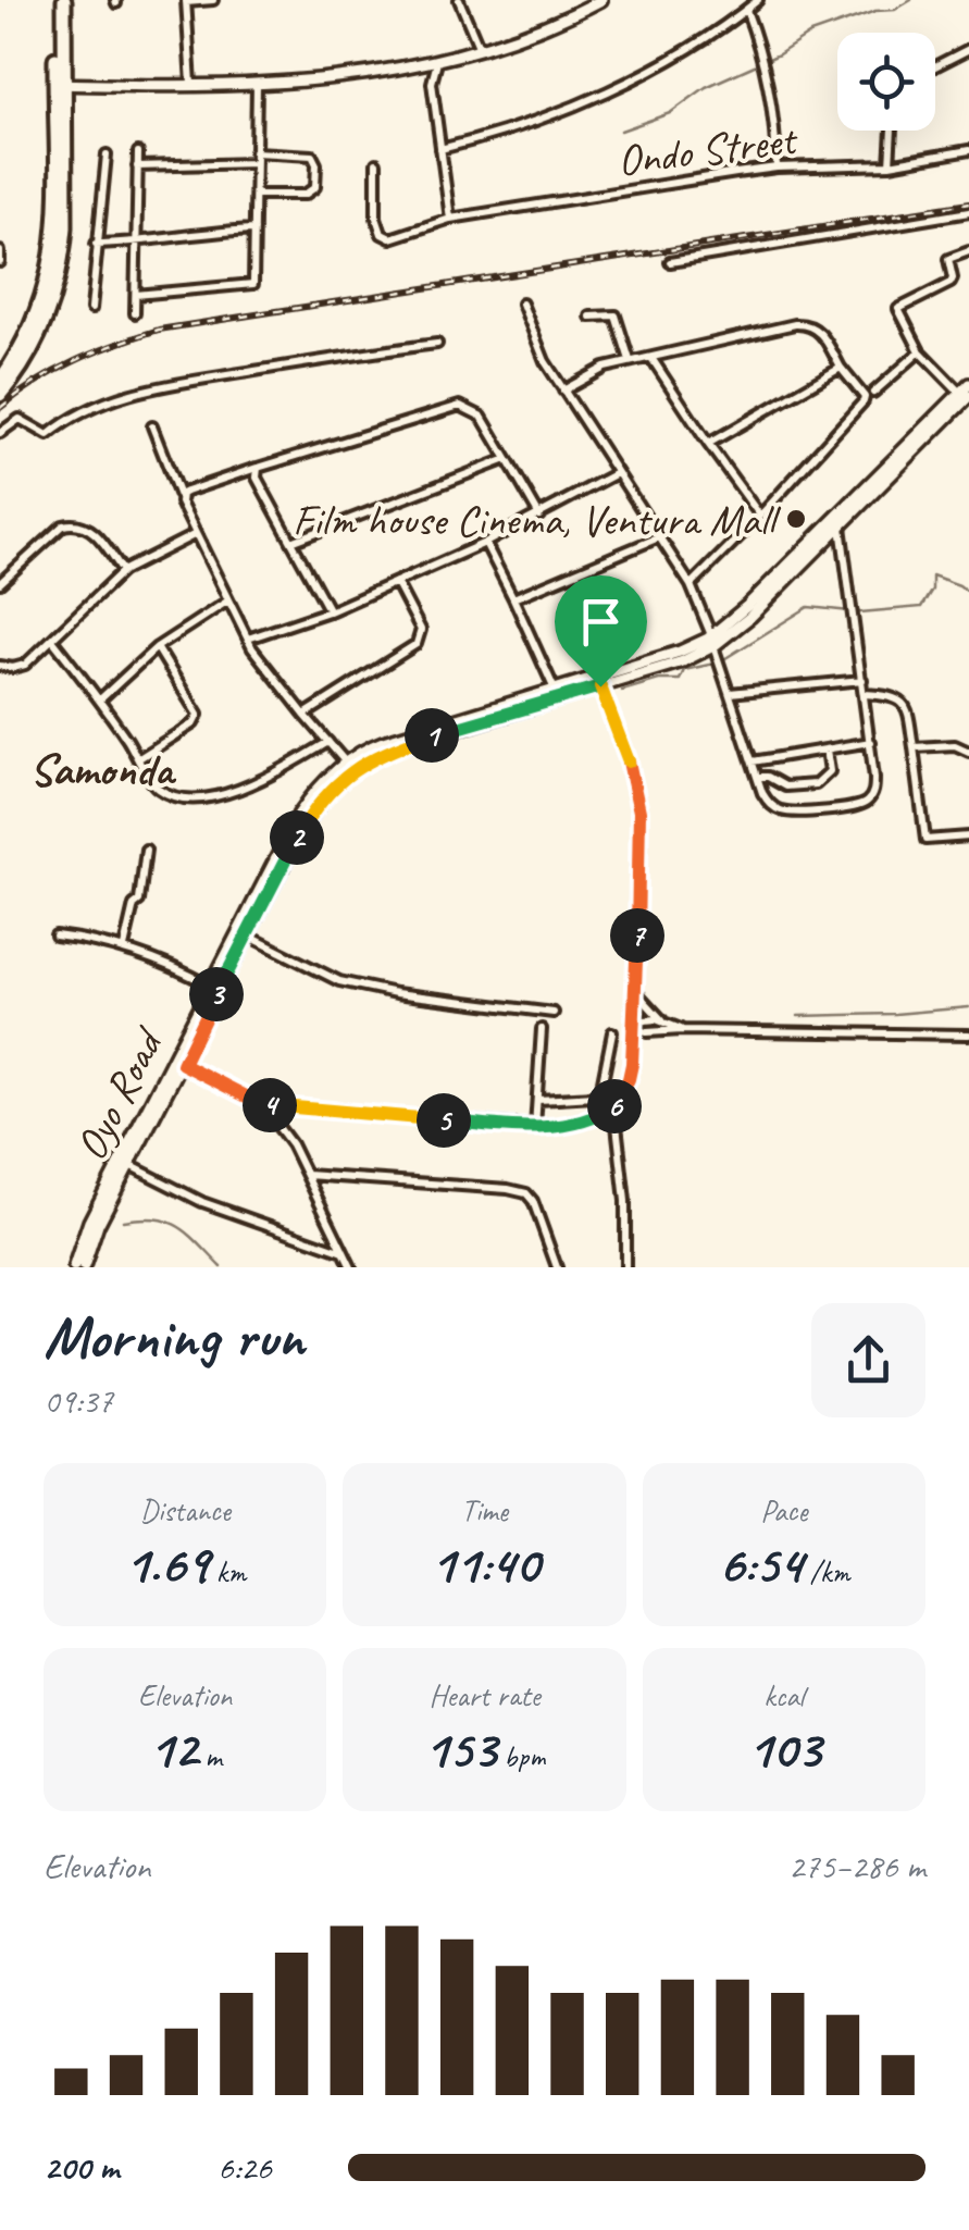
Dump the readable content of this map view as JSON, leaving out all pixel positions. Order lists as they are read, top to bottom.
{
  "streets": {
    "main road": ["Oyo Road"],
    "street": ["Ondo Street"]
  },
  "districts": ["Samonda"],
  "places": ["Film house Cinema, Ventura Mall"],
  "page": {
    "pins": [
      "1",
      "2",
      "7",
      "3",
      "4",
      "6",
      "5"
    ],
    "heading": ["Morning run", "09:37"],
    "stats": [
      ["Distance", "1.69 km"],
      ["Time", "11:40"],
      ["Pace", "6:54 /km"],
      ["Elevation", "12 m"],
      ["Heart rate", "153 bpm"],
      ["kcal", "103"]
    ],
    "chart": ["Elevation", "275–286 m"],
    "list": [
      {
        "name": "200 m",
        "note": "6:26"
      }
    ]
  }
}
